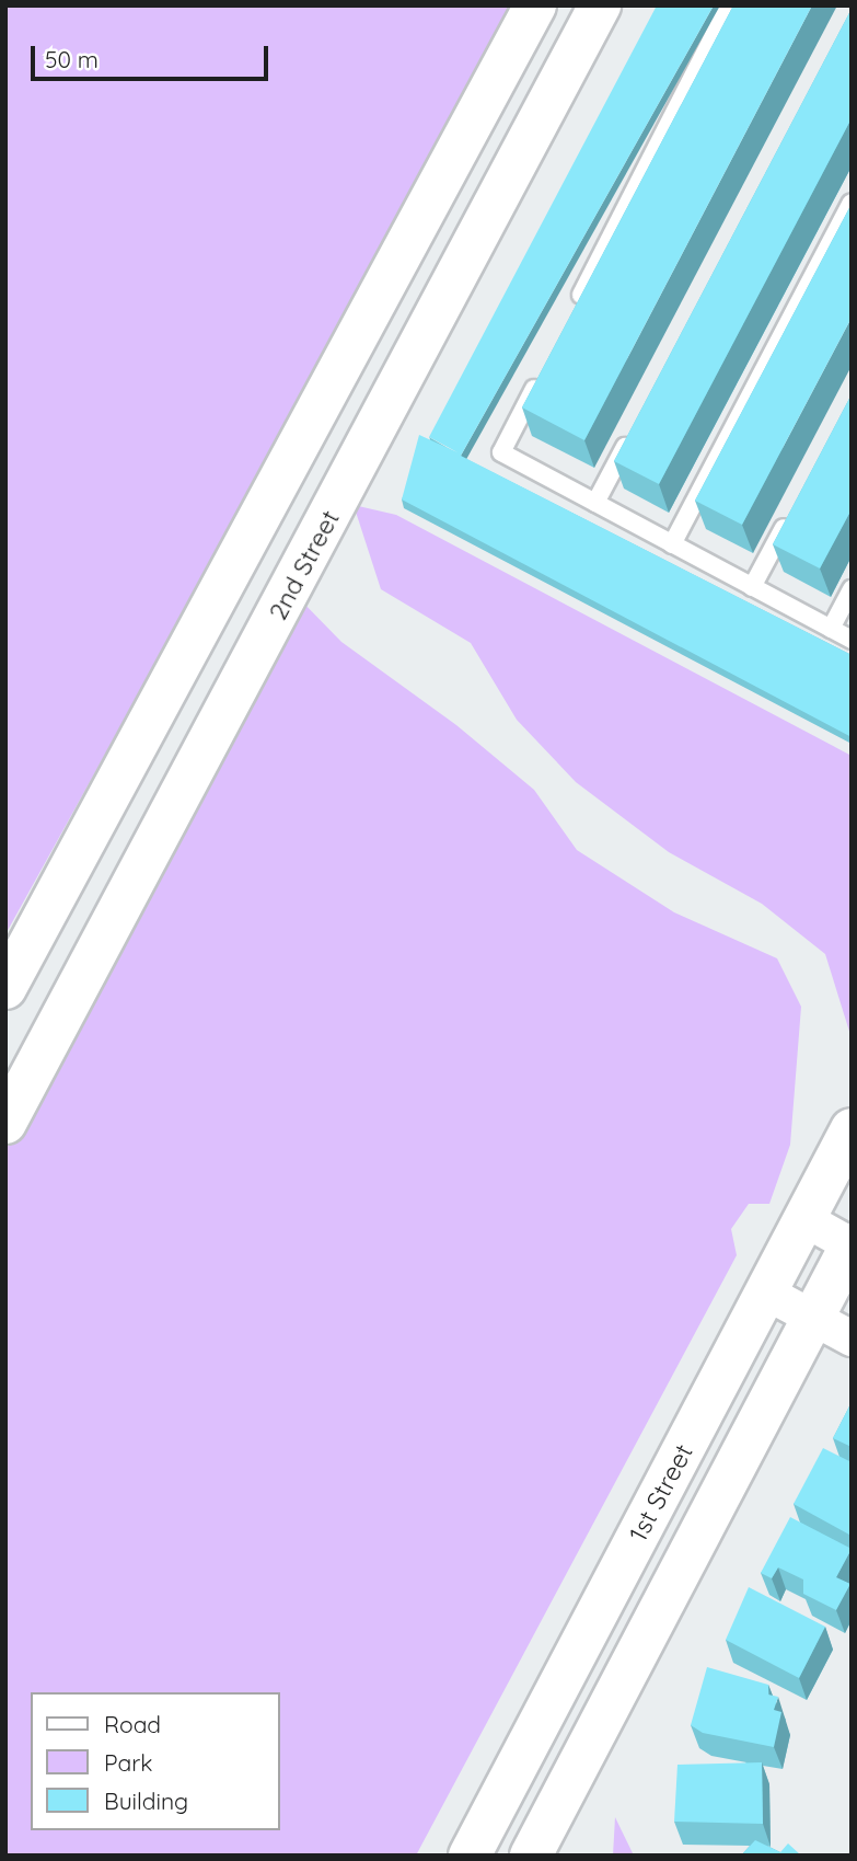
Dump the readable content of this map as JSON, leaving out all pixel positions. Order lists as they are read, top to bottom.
{
  "streets": {
    "street": ["2nd Street", "1st Street"]
  },
  "legend": ["Road", "Park", "Building"],
  "scale_bar": "50 m"
}
